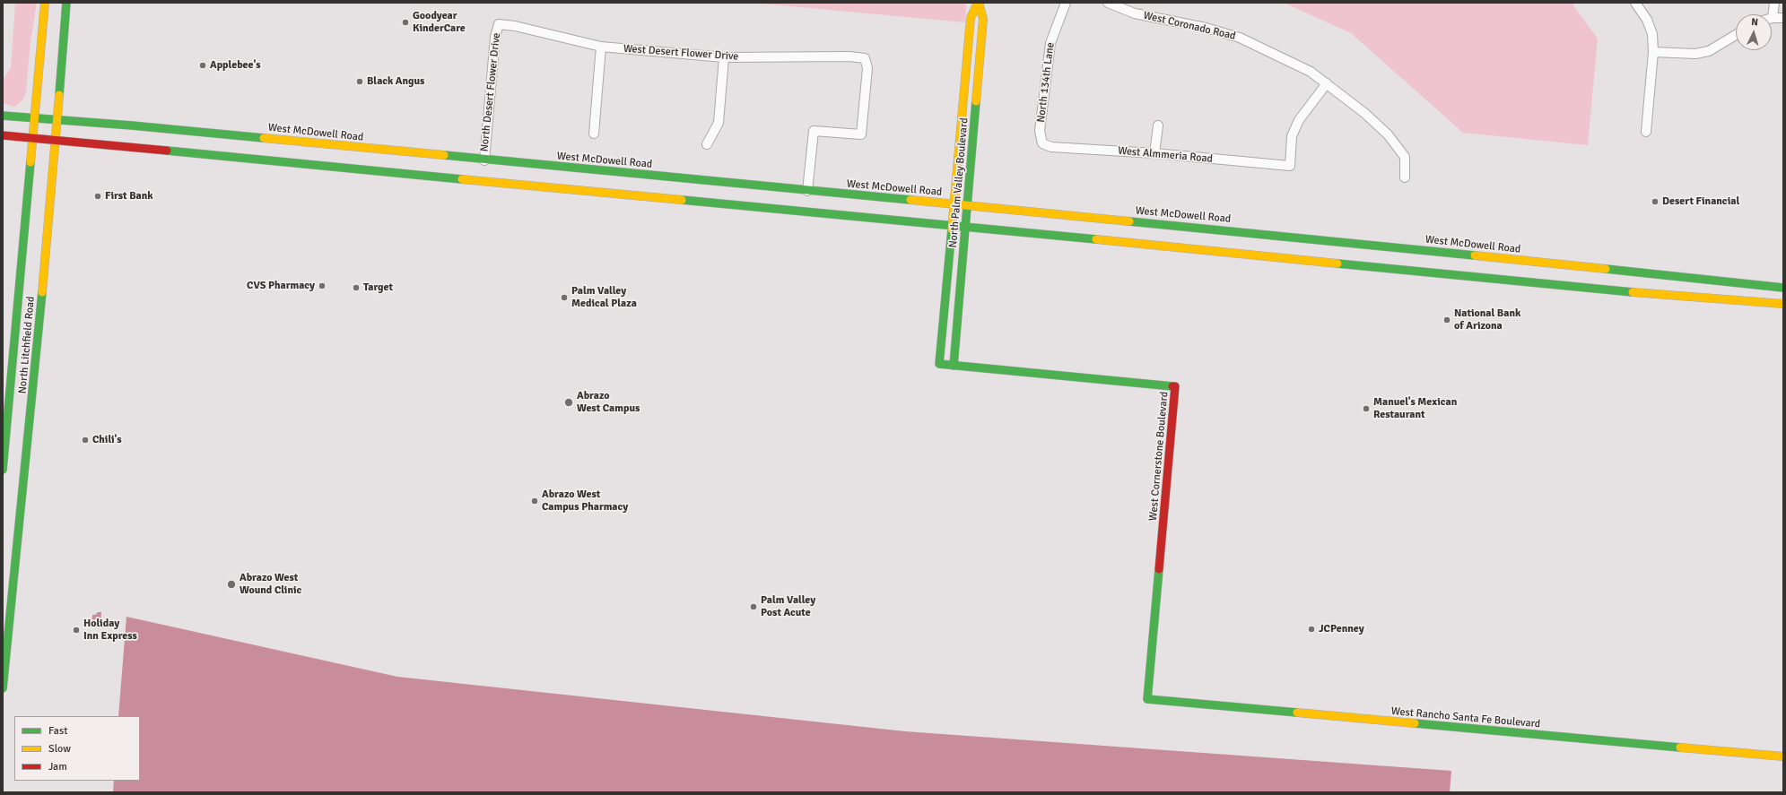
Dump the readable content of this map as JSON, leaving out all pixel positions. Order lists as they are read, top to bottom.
{
  "streets": {
    "main road": [
      "West McDowell Road",
      "North Palm Valley Boulevard",
      "North Litchfield Road",
      "West Cornerstone Boulevard",
      "West Rancho Santa Fe Boulevard"
    ],
    "street": [
      "West Coronado Road",
      "West Desert Flower Drive",
      "North 134th Lane",
      "North Desert Flower Drive",
      "West Almmeria Road"
    ]
  },
  "crossings": [
    ["West Coronado Road", "West Almmeria Road"],
    ["West Desert Flower Drive", "North Desert Flower Drive"],
    ["West Desert Flower Drive", "West McDowell Road"],
    ["North 134th Lane", "West Almmeria Road"],
    ["North Desert Flower Drive", "West McDowell Road"],
    ["West McDowell Road", "North Palm Valley Boulevard"],
    ["West McDowell Road", "North Litchfield Road"],
    ["North Palm Valley Boulevard", "West Cornerstone Boulevard"],
    ["West Cornerstone Boulevard", "West Rancho Santa Fe Boulevard"]
  ],
  "places": [
    "Goodyear KinderCare",
    "Applebee's",
    "Black Angus",
    "First Bank",
    "Desert Financial",
    "CVS Pharmacy",
    "Target",
    "Palm Valley Medical Plaza",
    "National Bank of Arizona",
    "Abrazo West Campus",
    "Manuel's Mexican Restaurant",
    "Chili's",
    "Abrazo West Campus Pharmacy",
    "Abrazo West Wound Clinic",
    "Palm Valley Post Acute",
    "JCPenney",
    "Holiday Inn Express"
  ],
  "legend": ["Fast", "Slow", "Jam"],
  "north": "top"
}
